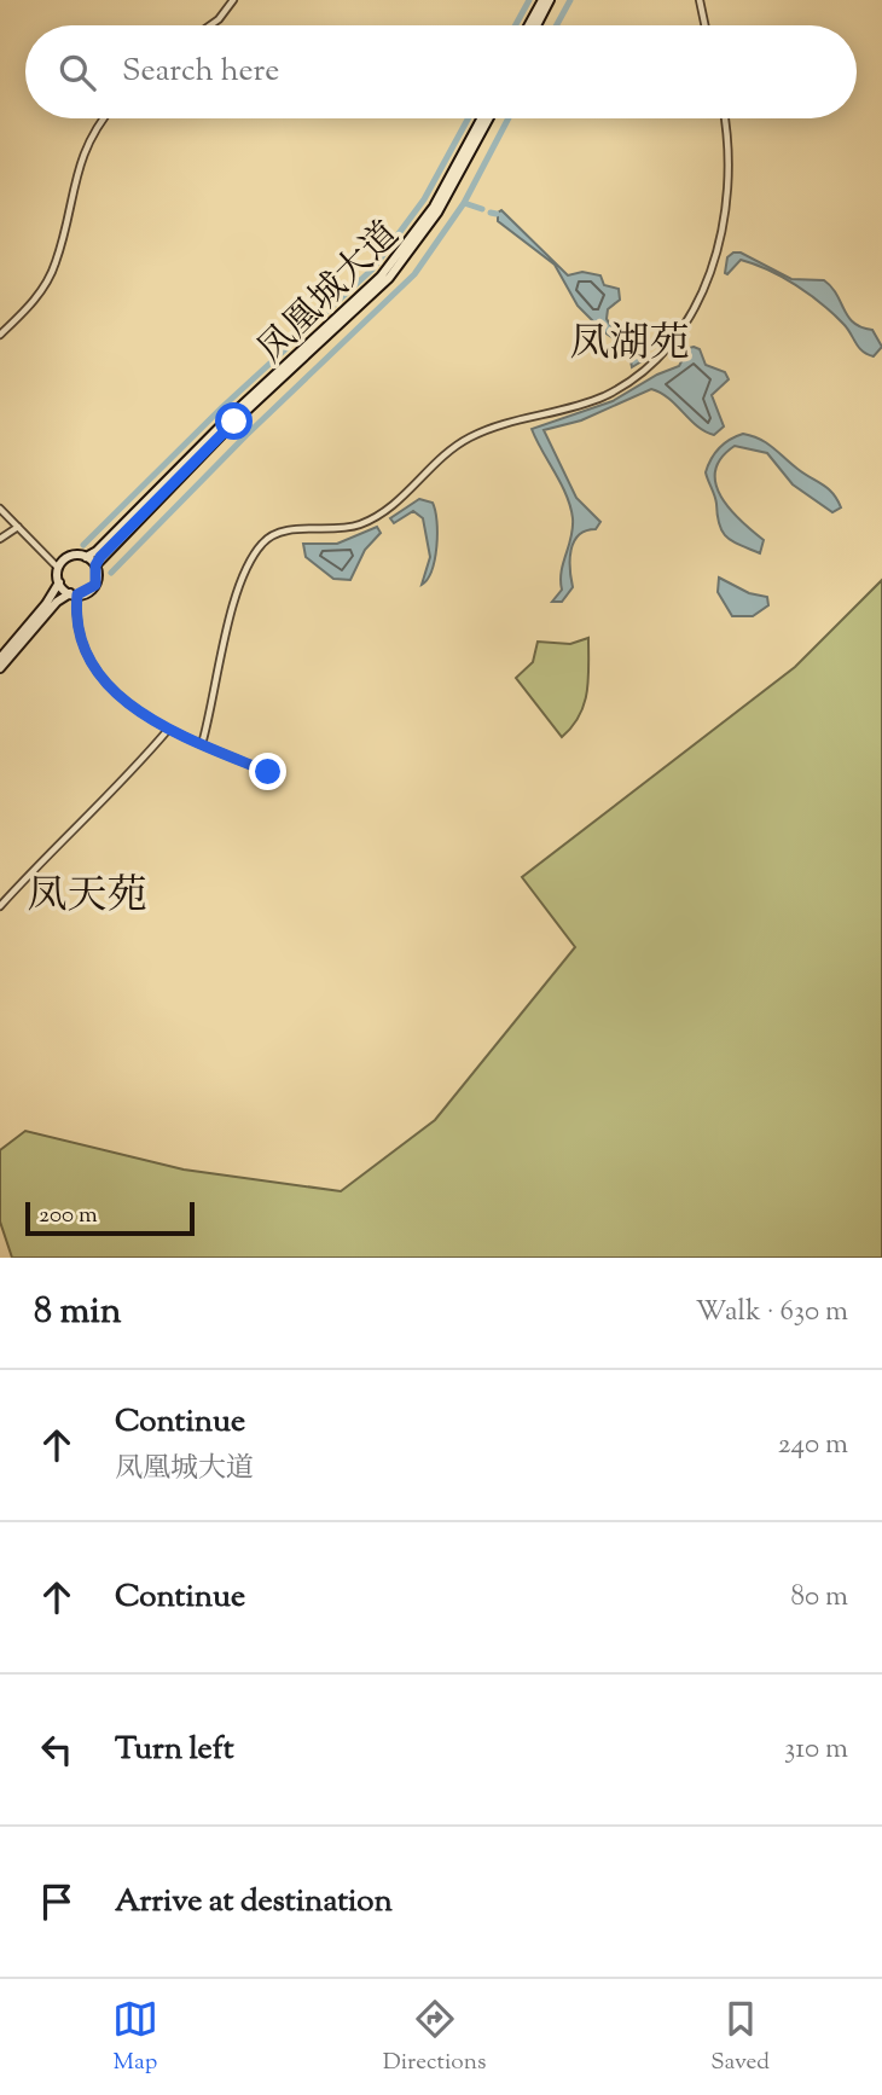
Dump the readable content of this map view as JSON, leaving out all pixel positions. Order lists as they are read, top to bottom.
{
  "streets": {
    "main road": ["凤凰城大道"]
  },
  "districts": ["凤湖苑", "凤天苑"],
  "scale_bar": "200 m",
  "page": {
    "search": "Search here",
    "scale": "200 m",
    "heading": ["8 min", "Walk · 630 m"],
    "list": [
      ["Continue", "凤凰城大道", "240 m"],
      ["Continue", "80 m"],
      ["Turn left", "310 m"],
      "Arrive at destination"
    ],
    "nav": ["Map", "Directions", "Saved"]
  }
}
